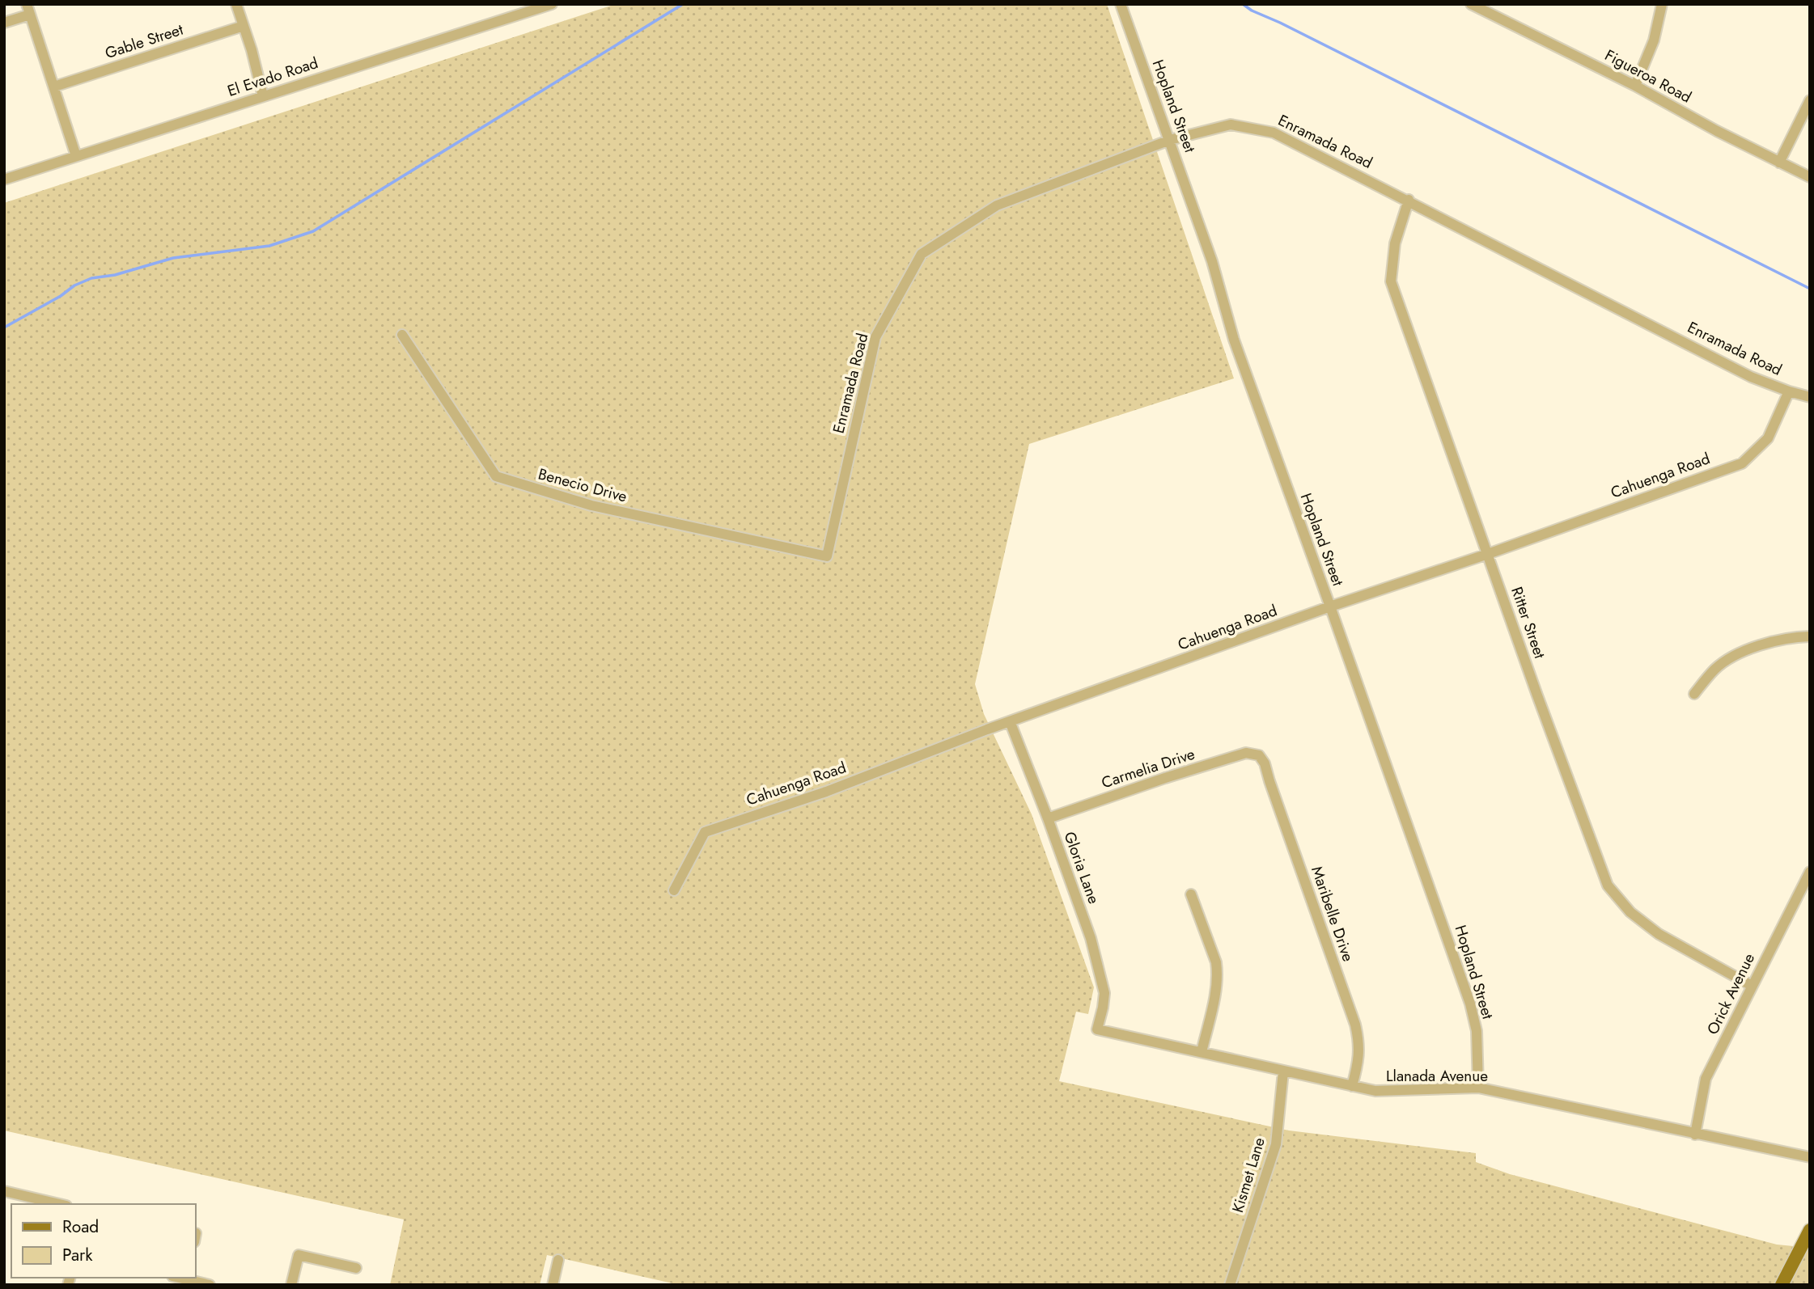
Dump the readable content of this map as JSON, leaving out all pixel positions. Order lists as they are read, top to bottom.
{
  "streets": {
    "street": [
      "Gable Street",
      "Figueroa Road",
      "El Evado Road",
      "Hopland Street",
      "Enramada Road",
      "Cahuenga Road",
      "Benecio Drive",
      "Ritter Street",
      "Carmelia Drive",
      "Gloria Lane",
      "Maribelle Drive",
      "Orick Avenue",
      "Llanada Avenue",
      "Kismet Lane"
    ]
  },
  "crossings": [
    ["Hopland Street", "Enramada Road"],
    ["Hopland Street", "Cahuenga Road"],
    ["Hopland Street", "Llanada Avenue"],
    ["Enramada Road", "Cahuenga Road"],
    ["Enramada Road", "Benecio Drive"],
    ["Enramada Road", "Ritter Street"],
    ["Cahuenga Road", "Ritter Street"],
    ["Cahuenga Road", "Gloria Lane"],
    ["Ritter Street", "Orick Avenue"],
    ["Carmelia Drive", "Gloria Lane"],
    ["Carmelia Drive", "Maribelle Drive"],
    ["Gloria Lane", "Llanada Avenue"],
    ["Maribelle Drive", "Llanada Avenue"],
    ["Orick Avenue", "Llanada Avenue"],
    ["Llanada Avenue", "Kismet Lane"]
  ],
  "legend": ["Road", "Park"]
}
